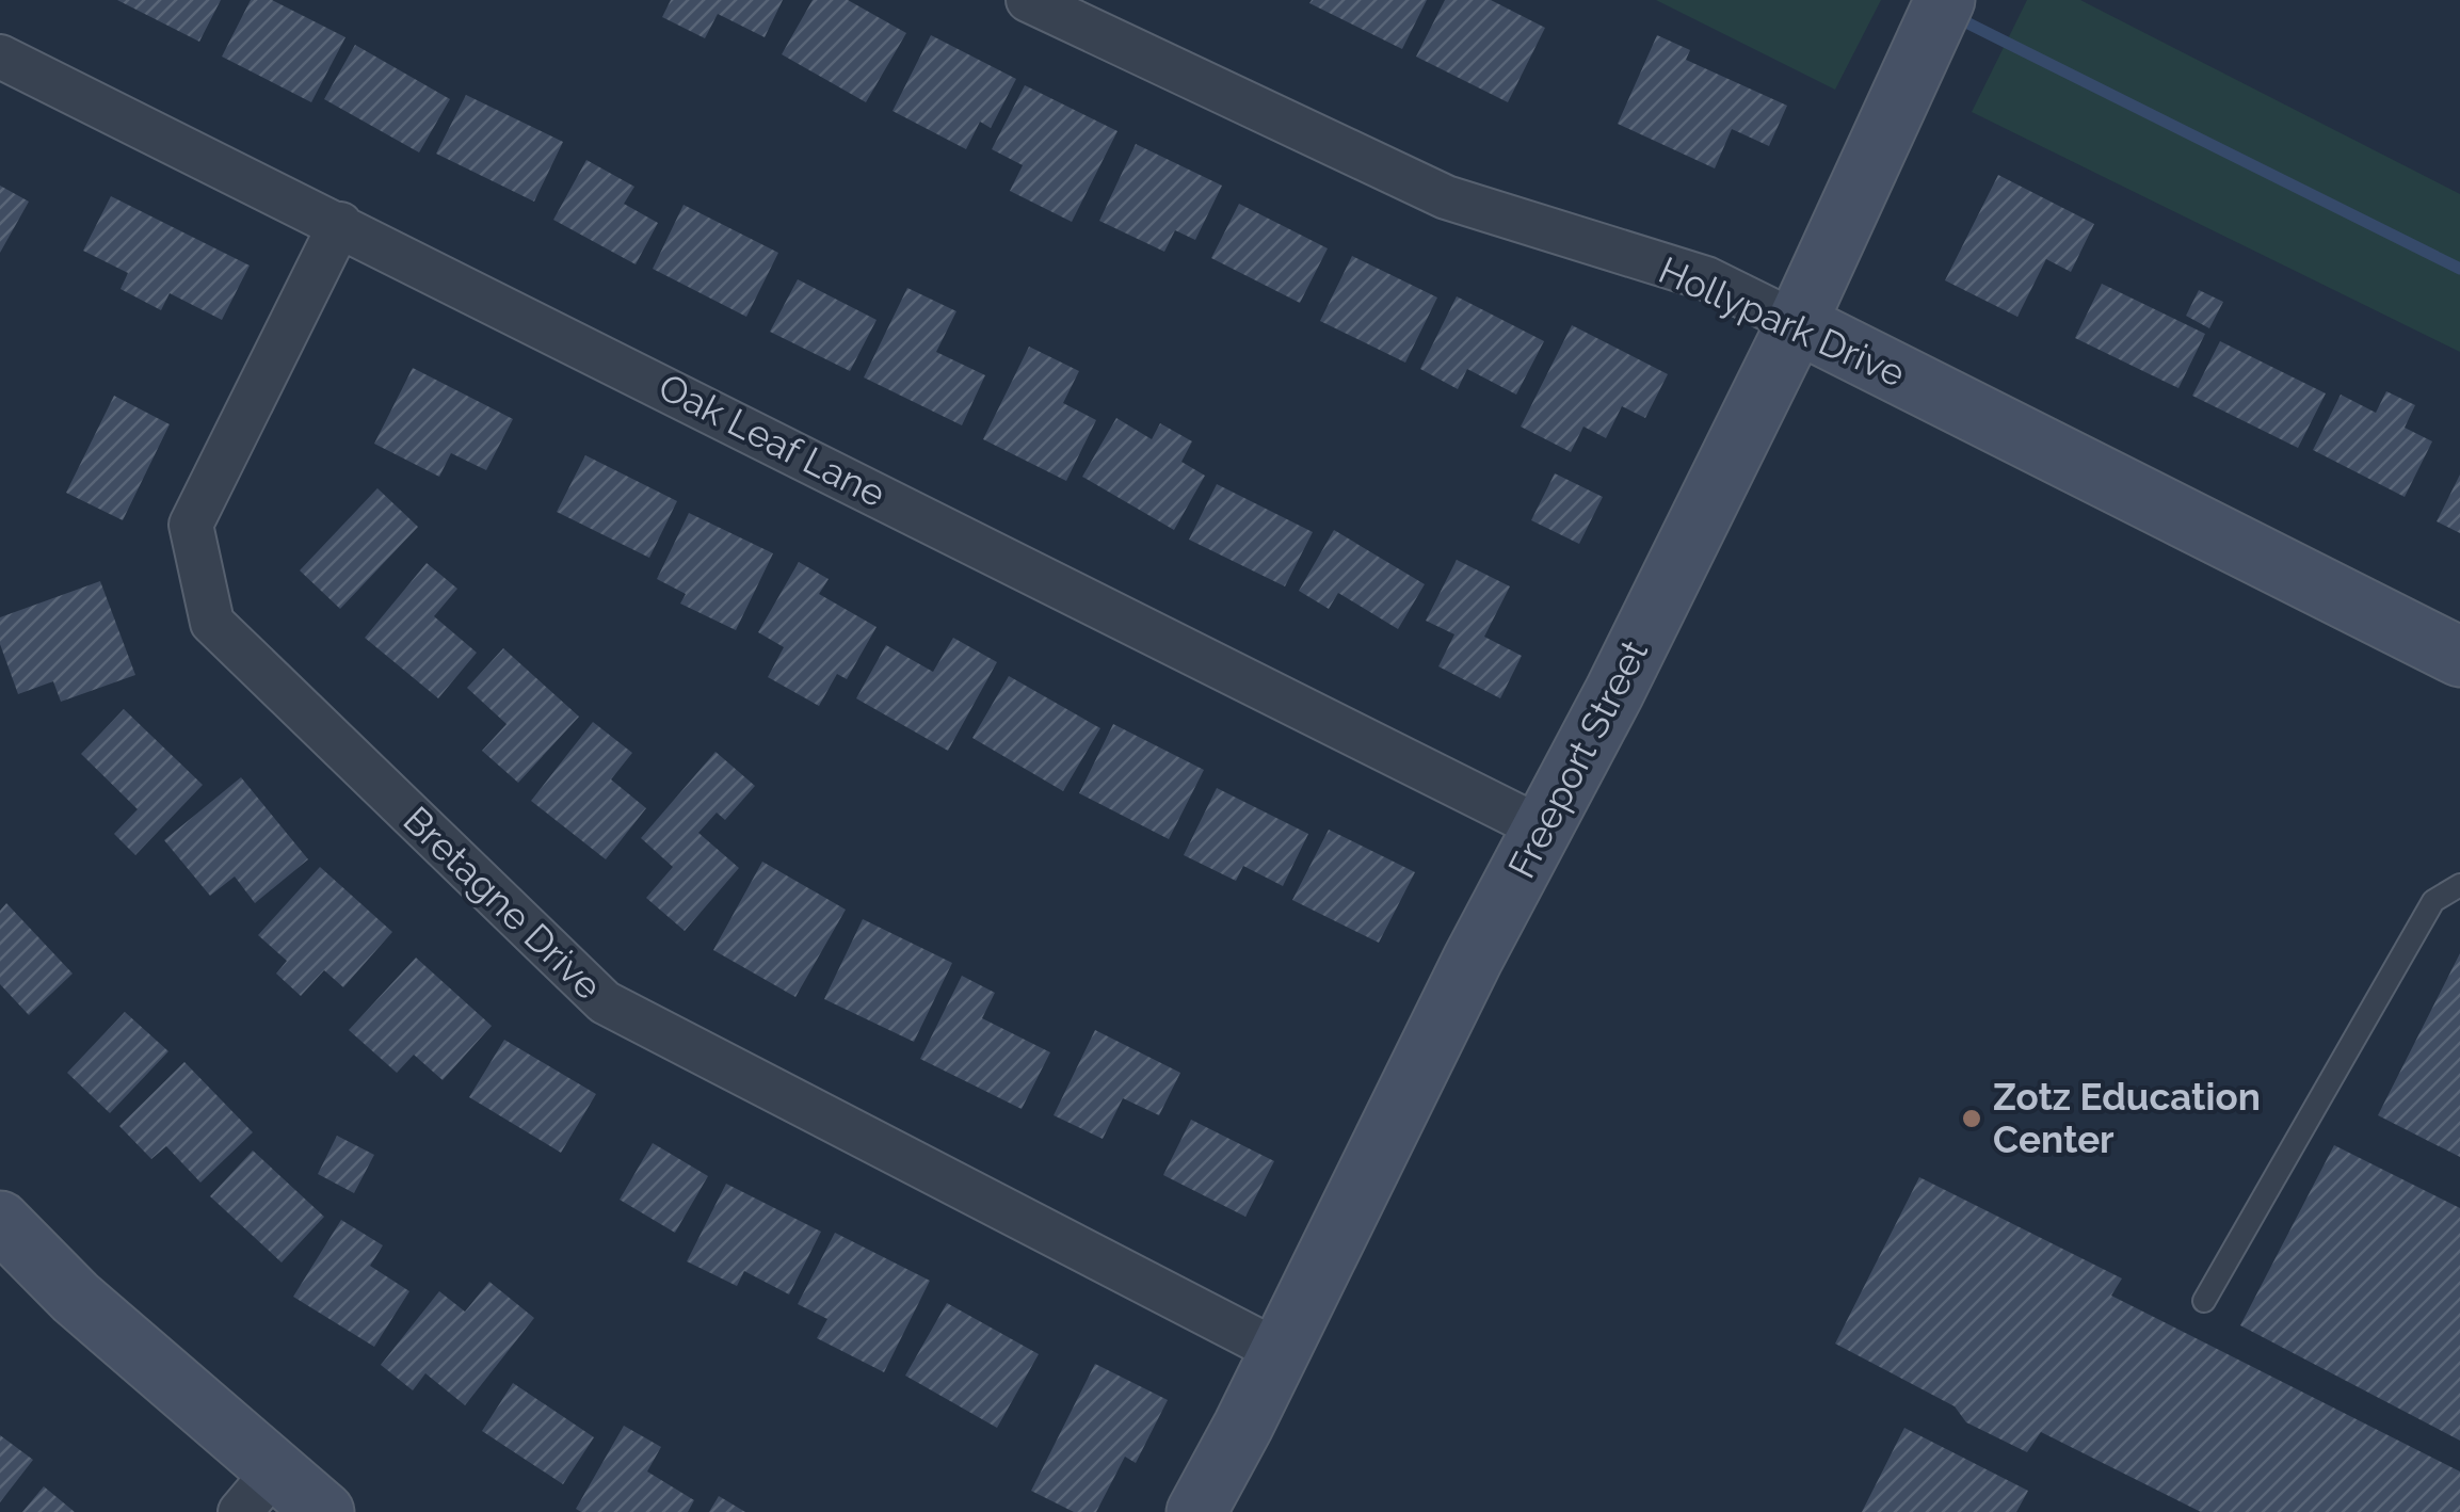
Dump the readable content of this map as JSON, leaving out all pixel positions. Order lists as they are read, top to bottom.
{
  "streets": {
    "main road": ["Hollypark Drive", "Freeport Street"],
    "street": ["Oak Leaf Lane", "Bretagne Drive"]
  },
  "crossings": [
    ["Hollypark Drive", "Freeport Street"],
    ["Oak Leaf Lane", "Freeport Street"],
    ["Oak Leaf Lane", "Bretagne Drive"],
    ["Freeport Street", "Bretagne Drive"]
  ],
  "places": ["Zotz Education Center"]
}
